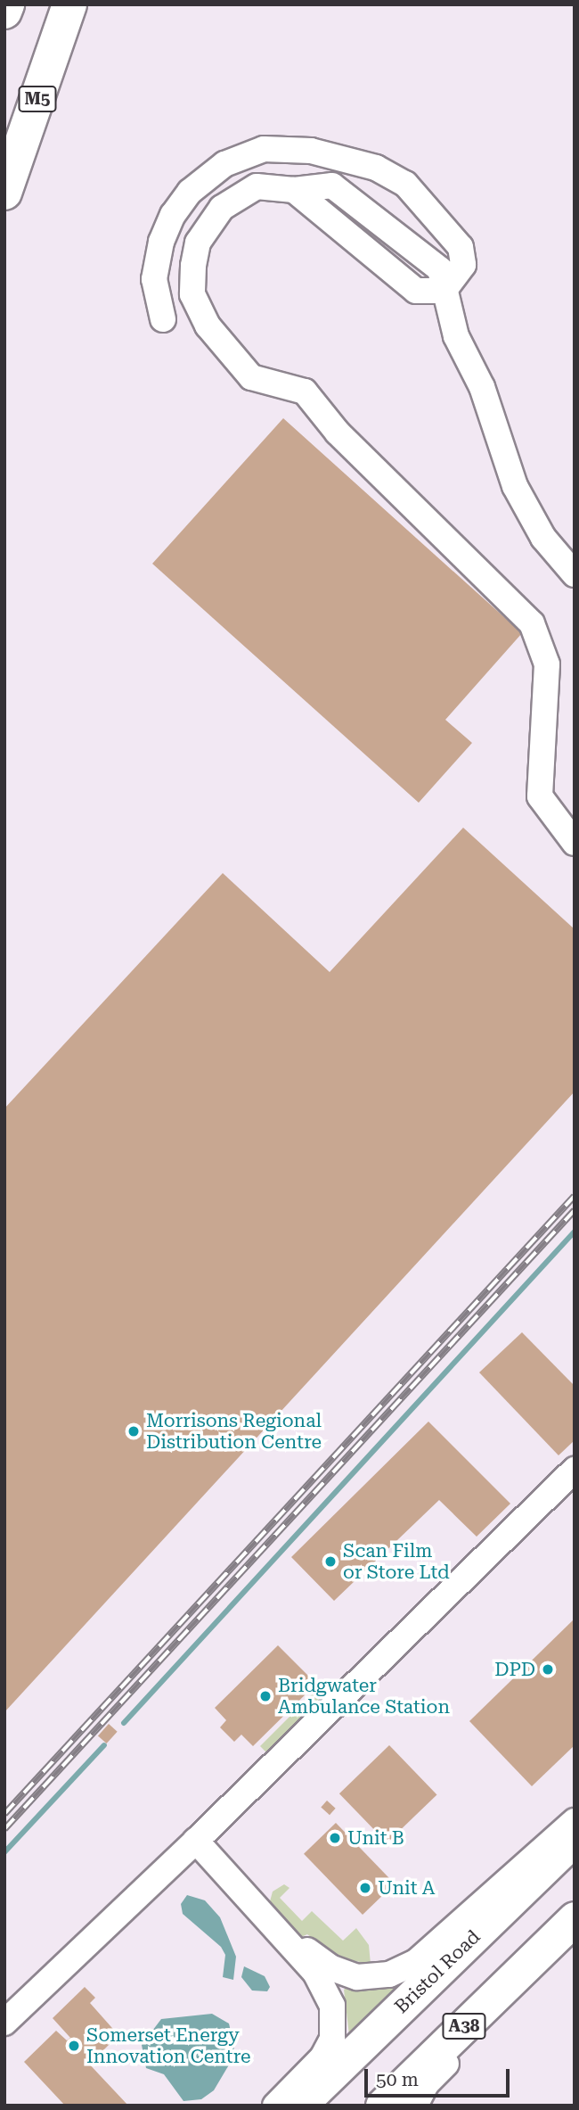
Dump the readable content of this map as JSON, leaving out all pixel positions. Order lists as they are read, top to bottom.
{
  "streets": {
    "highway": ["M5"],
    "main road": ["Bristol Road", "A38"]
  },
  "places": [
    "Morrisons Regional Distribution Centre",
    "Scan Film or Store Ltd",
    "DPD",
    "Bridgwater Ambulance Station",
    "Unit B",
    "Unit A",
    "Somerset Energy Innovation Centre"
  ],
  "scale_bar": "50 m"
}
